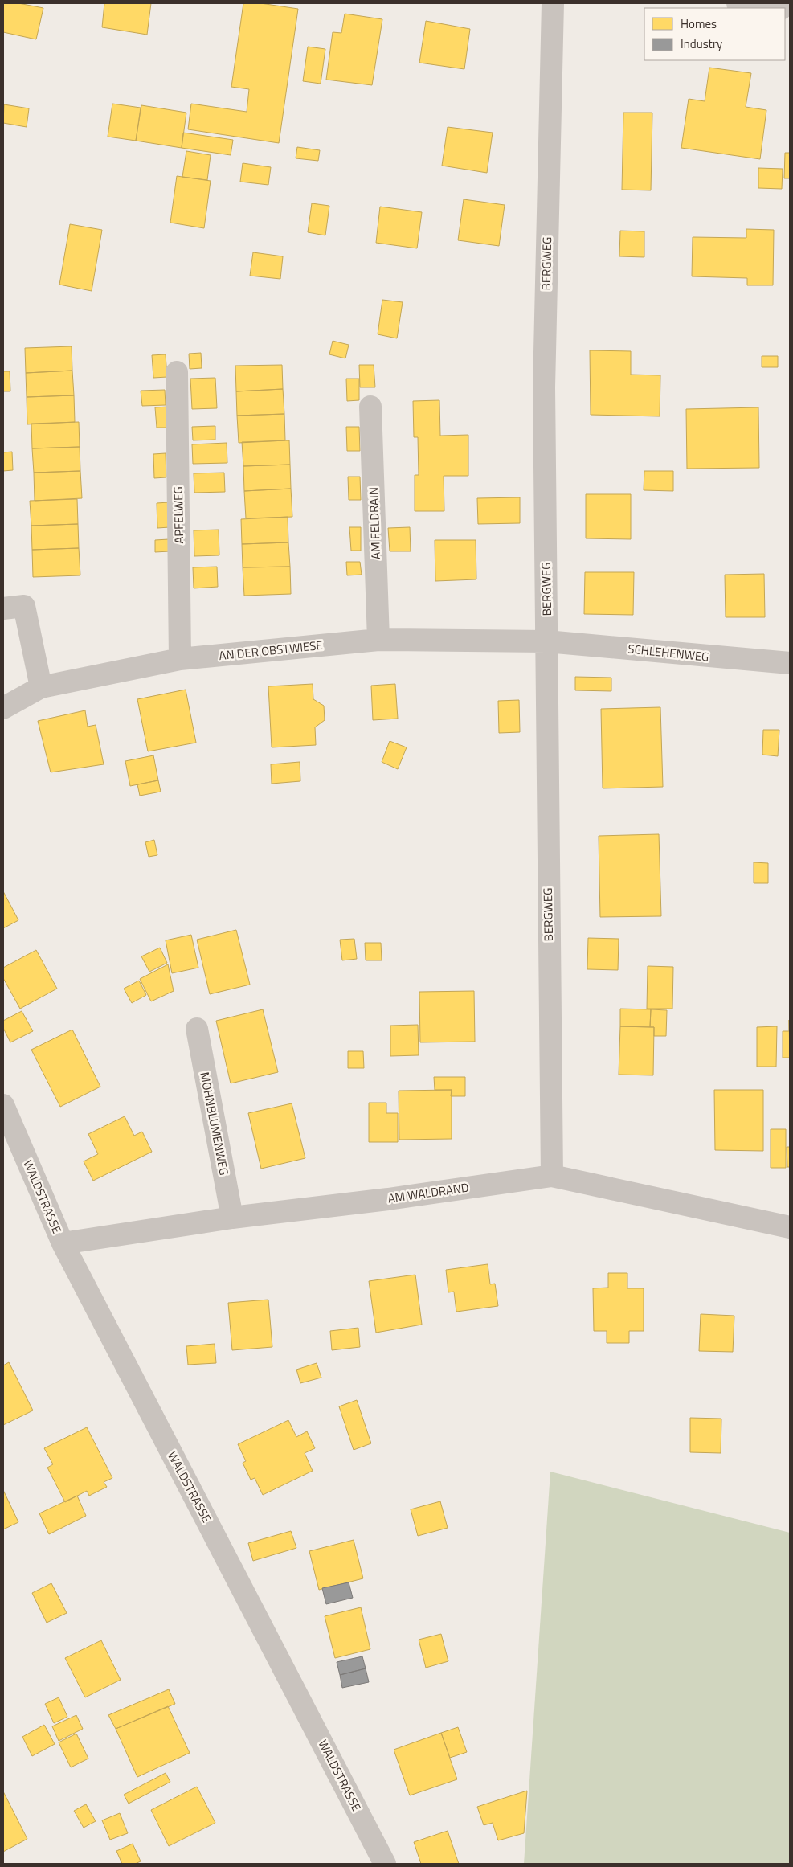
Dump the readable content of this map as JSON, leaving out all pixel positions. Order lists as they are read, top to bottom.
{
  "streets": {
    "street": [
      "BERGWEG",
      "APFELWEG",
      "AM FELDRAIN",
      "AN DER OBSTWIESE",
      "SCHLEHENWEG",
      "MOHNBLUMENWEG",
      "AM WALDRAND",
      "WALDSTRASSE"
    ]
  },
  "crossings": [
    ["BERGWEG", "AN DER OBSTWIESE"],
    ["BERGWEG", "SCHLEHENWEG"],
    ["BERGWEG", "AM WALDRAND"],
    ["APFELWEG", "AN DER OBSTWIESE"],
    ["AM FELDRAIN", "AN DER OBSTWIESE"],
    ["AN DER OBSTWIESE", "SCHLEHENWEG"],
    ["MOHNBLUMENWEG", "AM WALDRAND"],
    ["AM WALDRAND", "WALDSTRASSE"]
  ],
  "legend": ["Homes", "Industry"]
}
